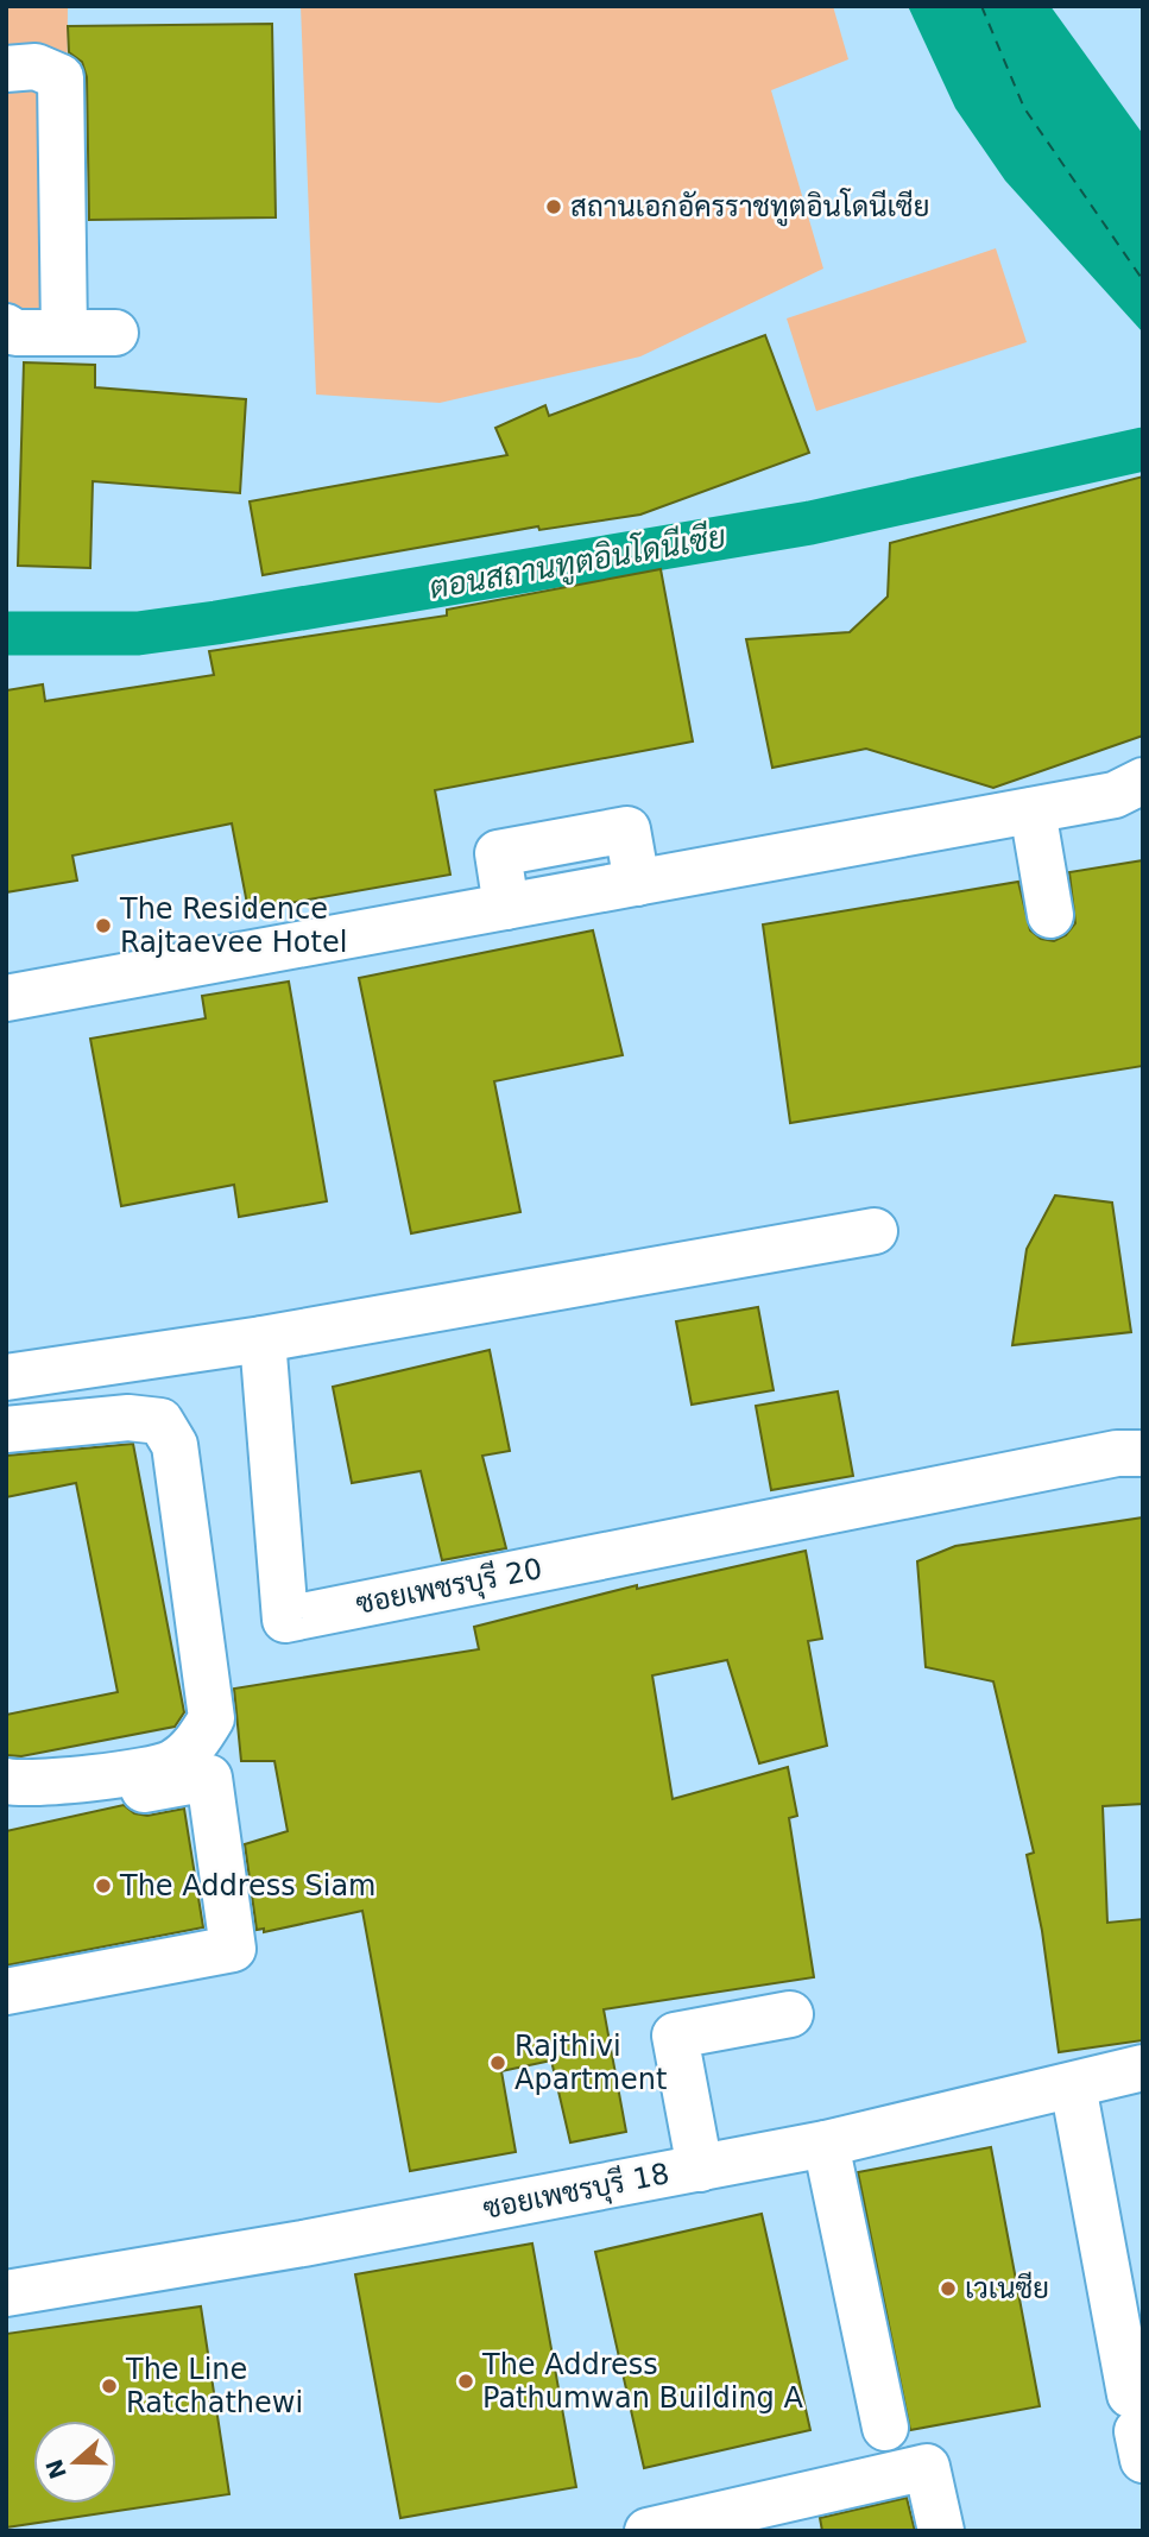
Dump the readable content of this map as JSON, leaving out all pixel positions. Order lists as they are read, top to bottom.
{
  "streets": {
    "street": ["ซอยเพชรบุรี 20", "ซอยเพชรบุรี 18"]
  },
  "water": ["ตอนสถานทูตอินโดนีเซีย"],
  "places": [
    "สถานเอกอัครราชทูตอินโดนีเซีย",
    "The Residence Rajtaevee Hotel",
    "The Address Siam",
    "Rajthivi Apartment",
    "เวเนซีย",
    "The Address Pathumwan Building A",
    "The Line Ratchathewi"
  ],
  "north": "left"
}
